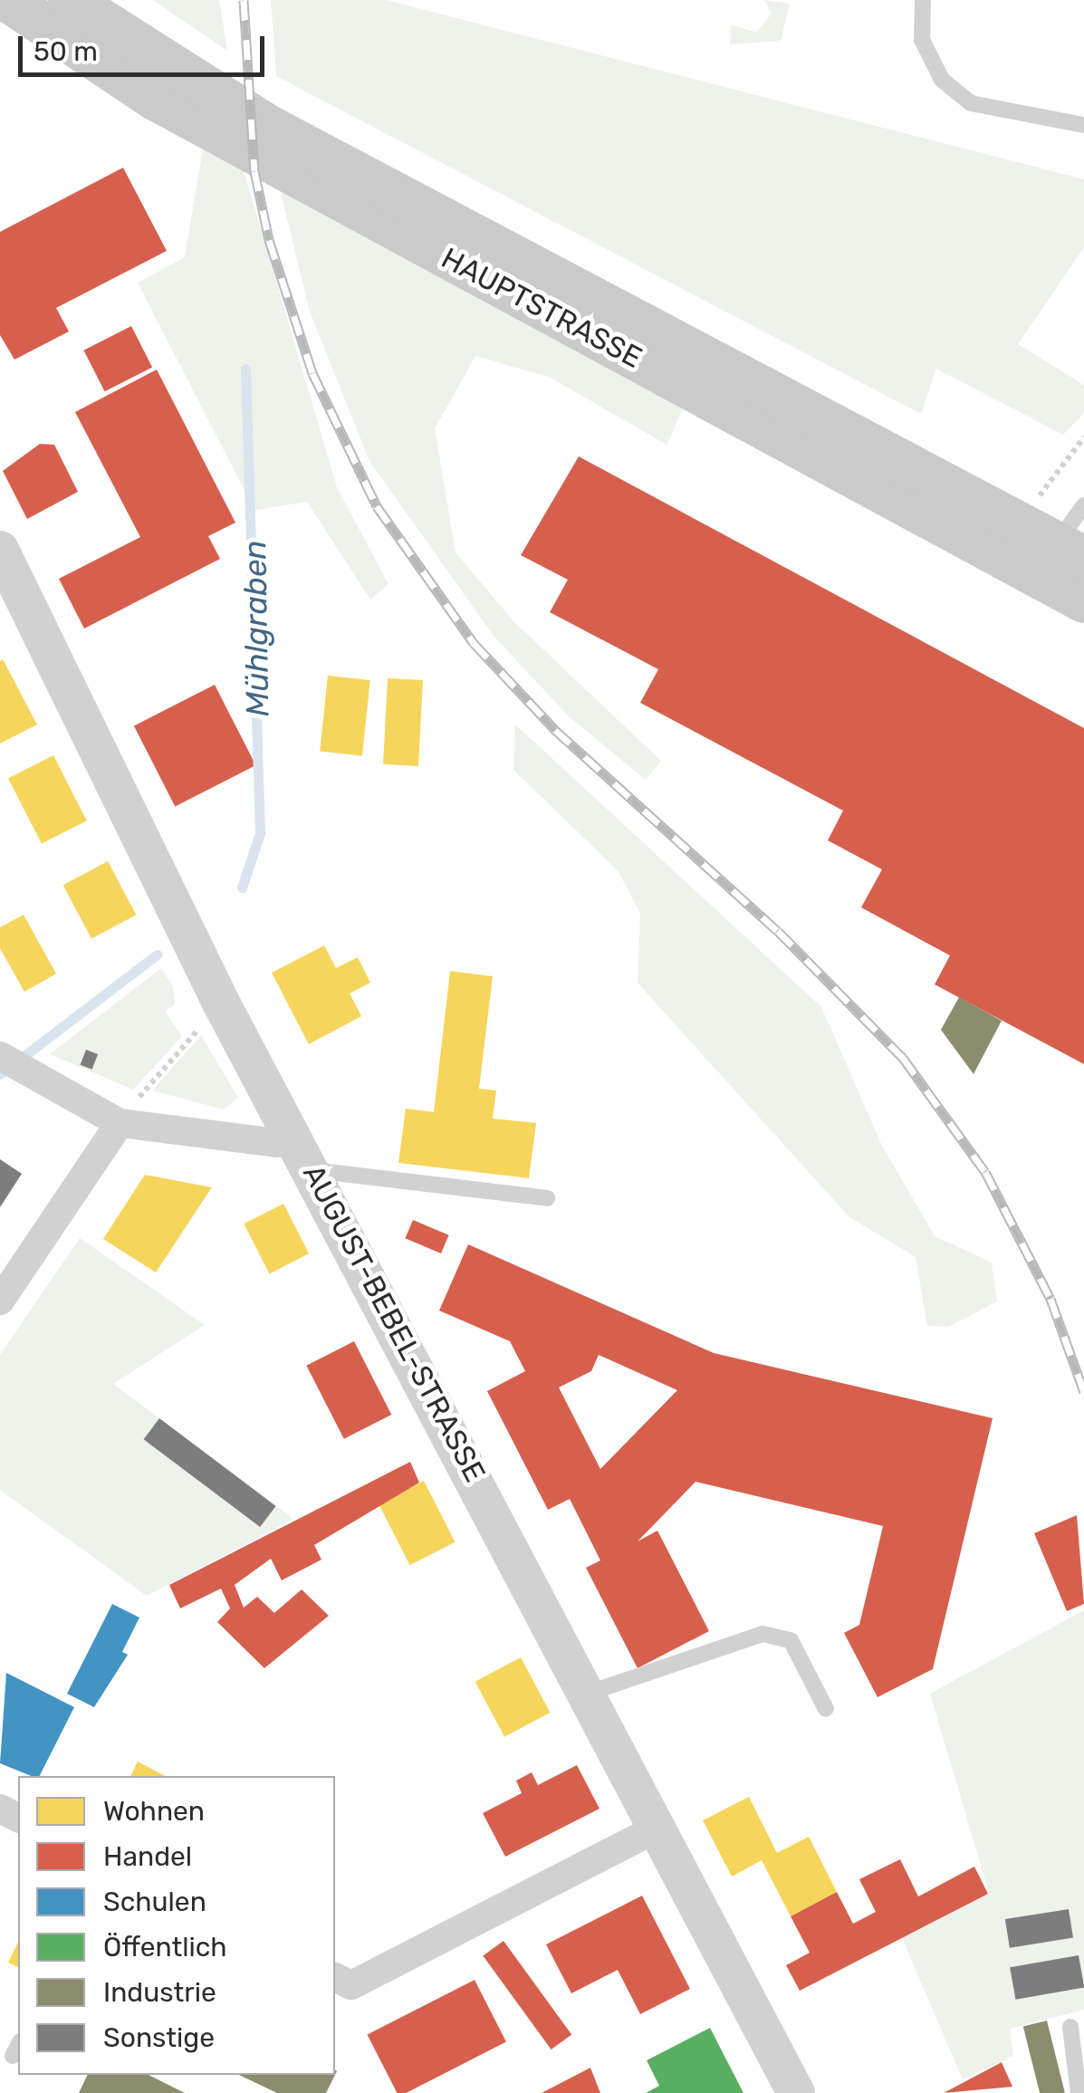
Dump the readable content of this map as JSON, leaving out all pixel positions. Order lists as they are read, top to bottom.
{
  "streets": {
    "main road": ["HAUPTSTRASSE"],
    "street": ["AUGUST-BEBEL-STRASSE"]
  },
  "water": ["Mühlgraben"],
  "legend": [
    "Wohnen",
    "Handel",
    "Schulen",
    "Öffentlich",
    "Industrie",
    "Sonstige"
  ],
  "scale_bar": "50 m"
}
